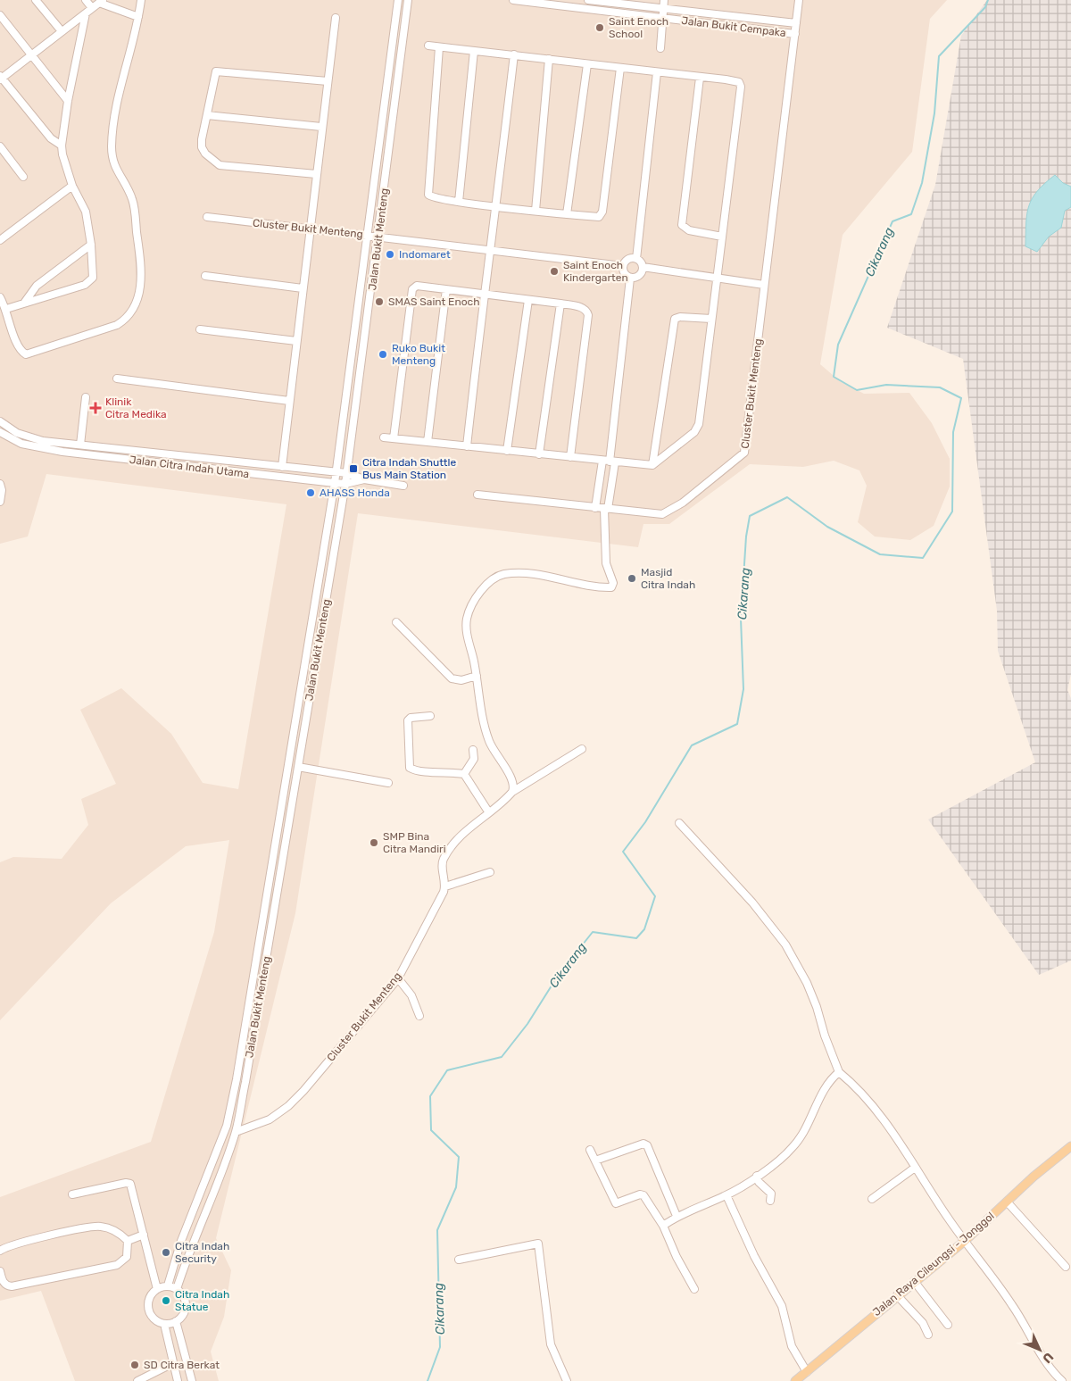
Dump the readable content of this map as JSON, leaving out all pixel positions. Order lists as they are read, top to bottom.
{
  "streets": {
    "main road": ["Jalan Raya Cileungsi - Jonggol"],
    "street": [
      "Jalan Bukit Cempaka",
      "Cluster Bukit Menteng",
      "Jalan Bukit Menteng",
      "Jalan Citra Indah Utama"
    ]
  },
  "crossings": [
    ["Jalan Bukit Cempaka", "Cluster Bukit Menteng"],
    ["Cluster Bukit Menteng", "Jalan Bukit Menteng"],
    ["Jalan Bukit Menteng", "Jalan Citra Indah Utama"]
  ],
  "water": ["Cikarang"],
  "places": {
    "other": [
      "Saint Enoch School",
      "Indomaret",
      "Saint Enoch Kindergarten",
      "SMAS Saint Enoch",
      "Ruko Bukit Menteng",
      "AHASS Honda",
      "Masjid Citra Indah",
      "SMP Bina Citra Mandiri",
      "Citra Indah Security",
      "Citra Indah Statue",
      "SD Citra Berkat"
    ],
    "health": ["Klinik Citra Medika"],
    "transit": ["Citra Indah Shuttle Bus Main Station"]
  },
  "north": "bottom right"
}
